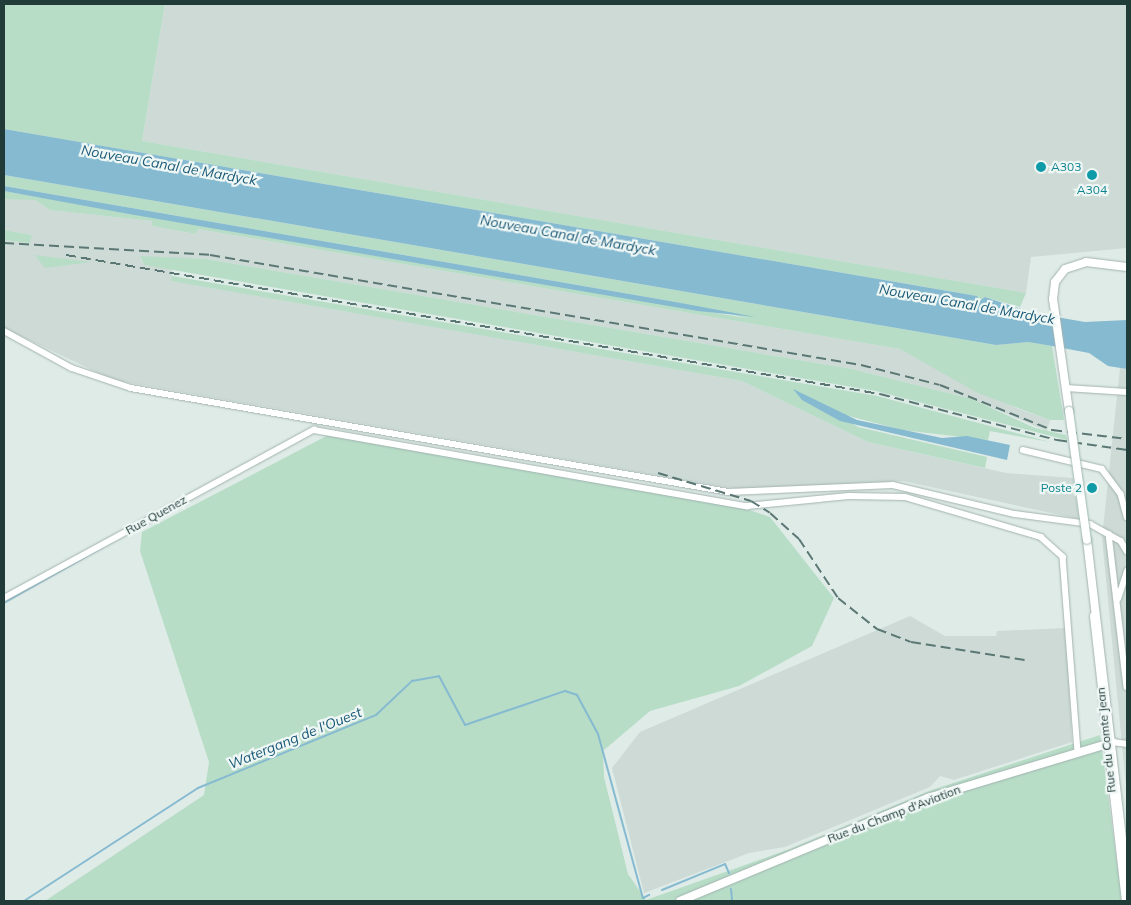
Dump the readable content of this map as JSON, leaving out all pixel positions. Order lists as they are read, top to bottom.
{
  "streets": {
    "main road": ["Rue du Comte Jean", "Rue du Champ d'Aviation"],
    "street": ["Rue Quenez"]
  },
  "crossings": [
    ["Rue Quenez", "Rue du Champ d'Aviation"],
    ["Rue du Comte Jean", "Rue du Champ d'Aviation"]
  ],
  "water": ["Nouveau Canal de Mardyck", "Watergang de l'Ouest"],
  "places": ["A303", "A304", "Poste 2"]
}
